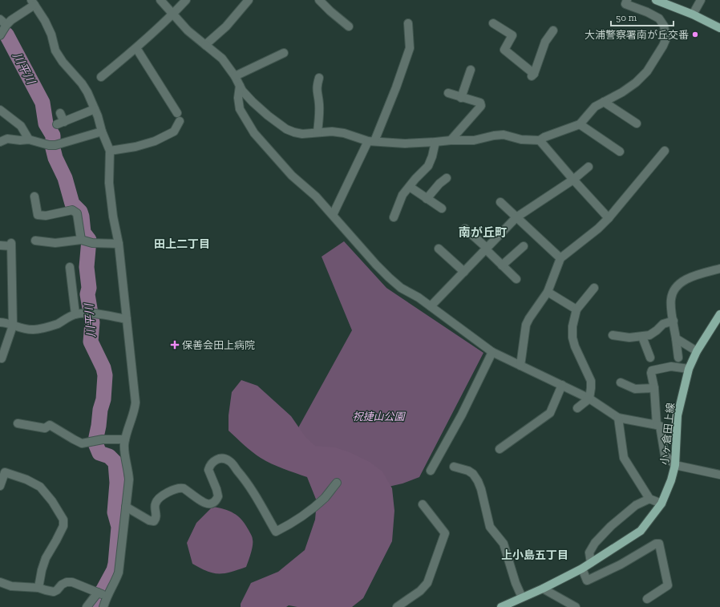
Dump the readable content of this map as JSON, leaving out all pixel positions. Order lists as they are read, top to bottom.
{
  "streets": {
    "main road": ["小ヶ倉田上線"]
  },
  "districts": ["南が丘町", "田上二丁目", "上小島五丁目"],
  "water": ["川平川"],
  "parks": ["祝捷山公園"],
  "places": {
    "other": ["大浦警察署南が丘交番"],
    "health": ["保善会田上病院"]
  },
  "scale_bar": "50 m"
}
